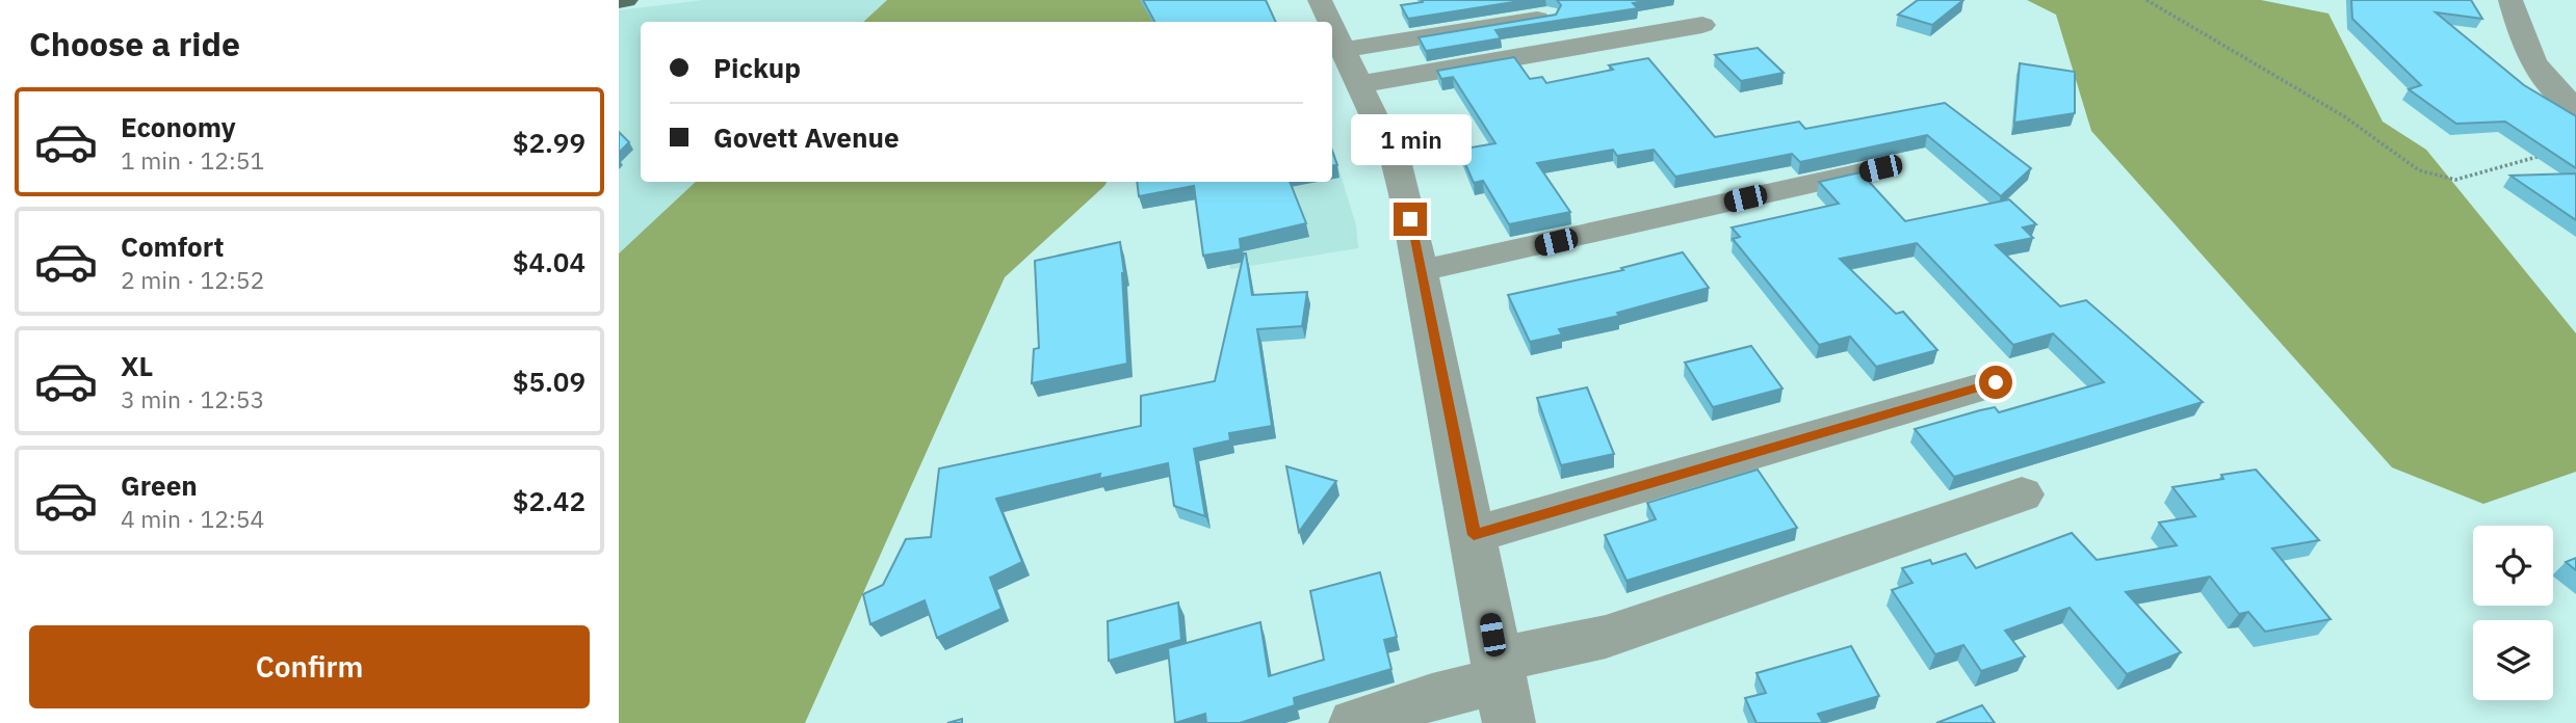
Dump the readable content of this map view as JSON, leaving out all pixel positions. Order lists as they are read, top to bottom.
{
  "page": {
    "heading": "Choose a ride",
    "banner": ["Pickup", "Govett Avenue"],
    "list": [
      {
        "name": "Economy",
        "note": "1 min · 12:51",
        "value": "$2.99"
      },
      {
        "name": "Comfort",
        "note": "2 min · 12:52",
        "value": "$4.04"
      },
      {
        "name": "XL",
        "note": "3 min · 12:53",
        "value": "$5.09"
      },
      {
        "name": "Green",
        "note": "4 min · 12:54",
        "value": "$2.42"
      }
    ],
    "bubble": "1 min",
    "buttons": "Confirm"
  }
}
